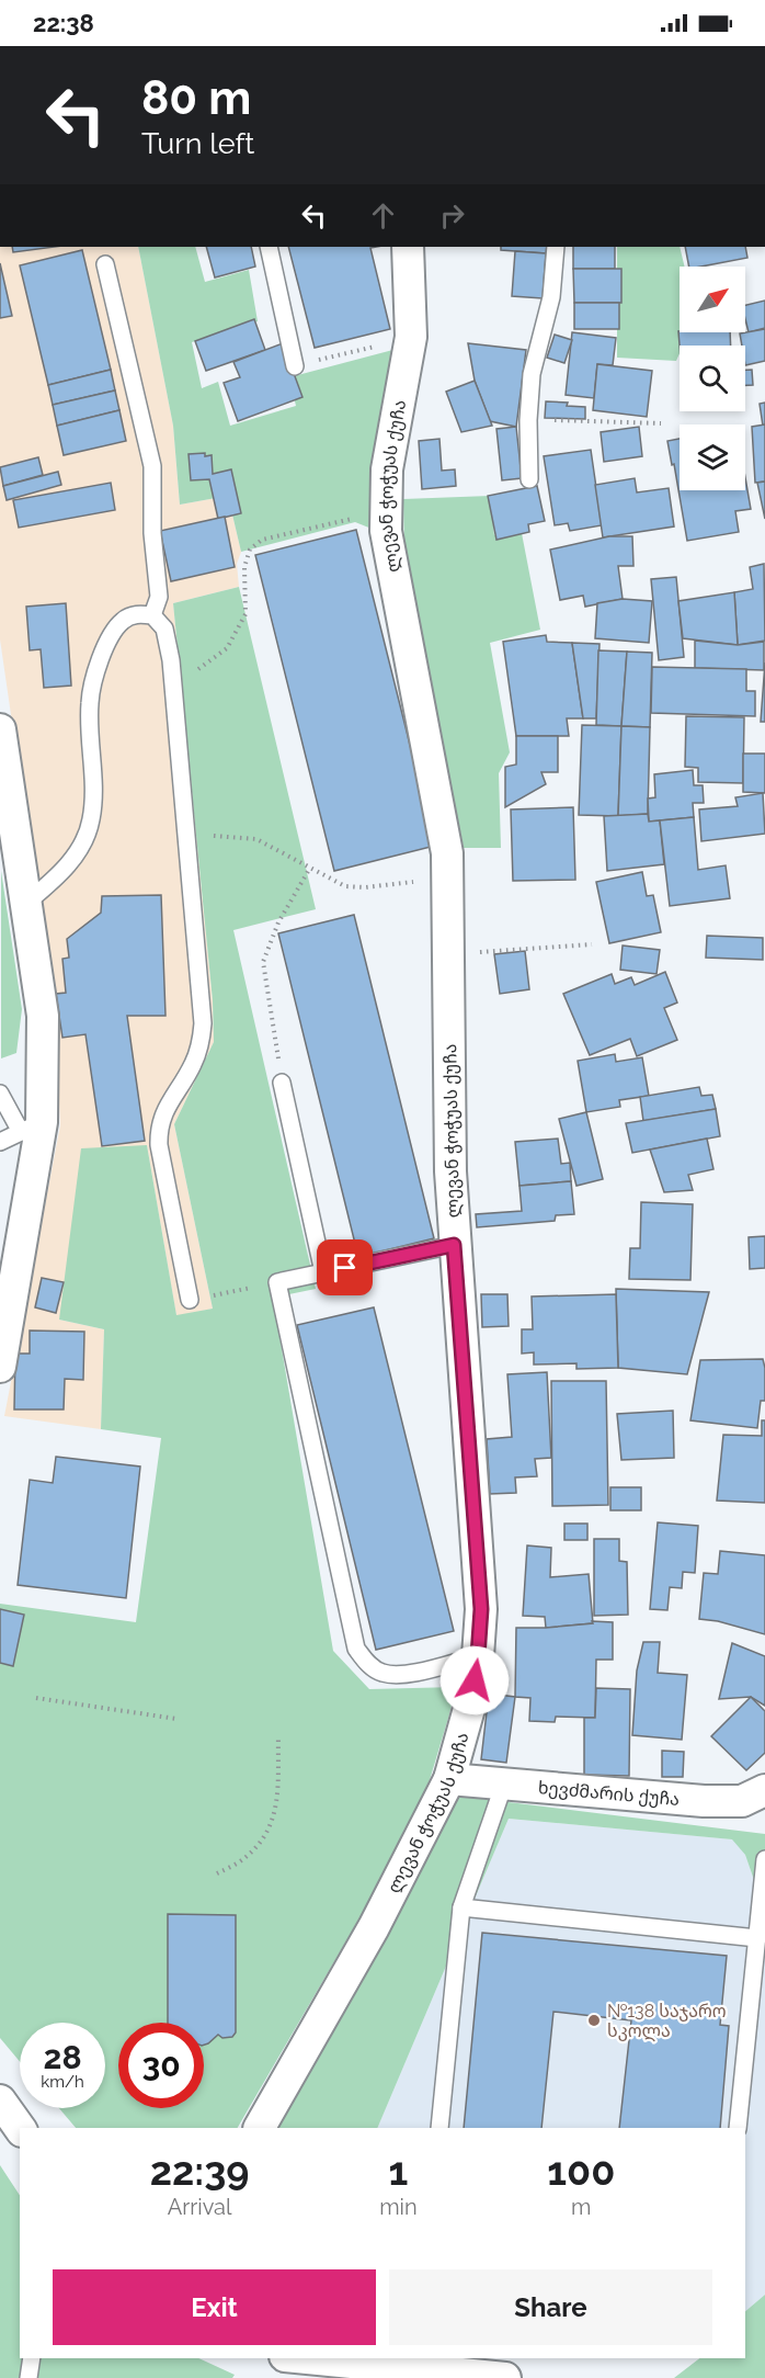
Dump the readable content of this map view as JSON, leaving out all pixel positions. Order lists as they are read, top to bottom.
{
  "streets": {
    "street": ["ლევან ჭოჭუას ქუჩა", "ხევძმარის ქუჩა"]
  },
  "crossings": [
    ["ლევან ჭოჭუას ქუჩა", "ხევძმარის ქუჩა"]
  ],
  "places": ["№138 საჯარო სკოლა"],
  "north": "top right",
  "page": {
    "status": "22:38",
    "turn": ["80 m", "Turn left"],
    "speed": "28 km/h",
    "limit": "30",
    "eta": [
      "22:39",
      "Arrival",
      "1",
      "min",
      "100",
      "m"
    ],
    "buttons": ["Exit", "Share"]
  }
}
